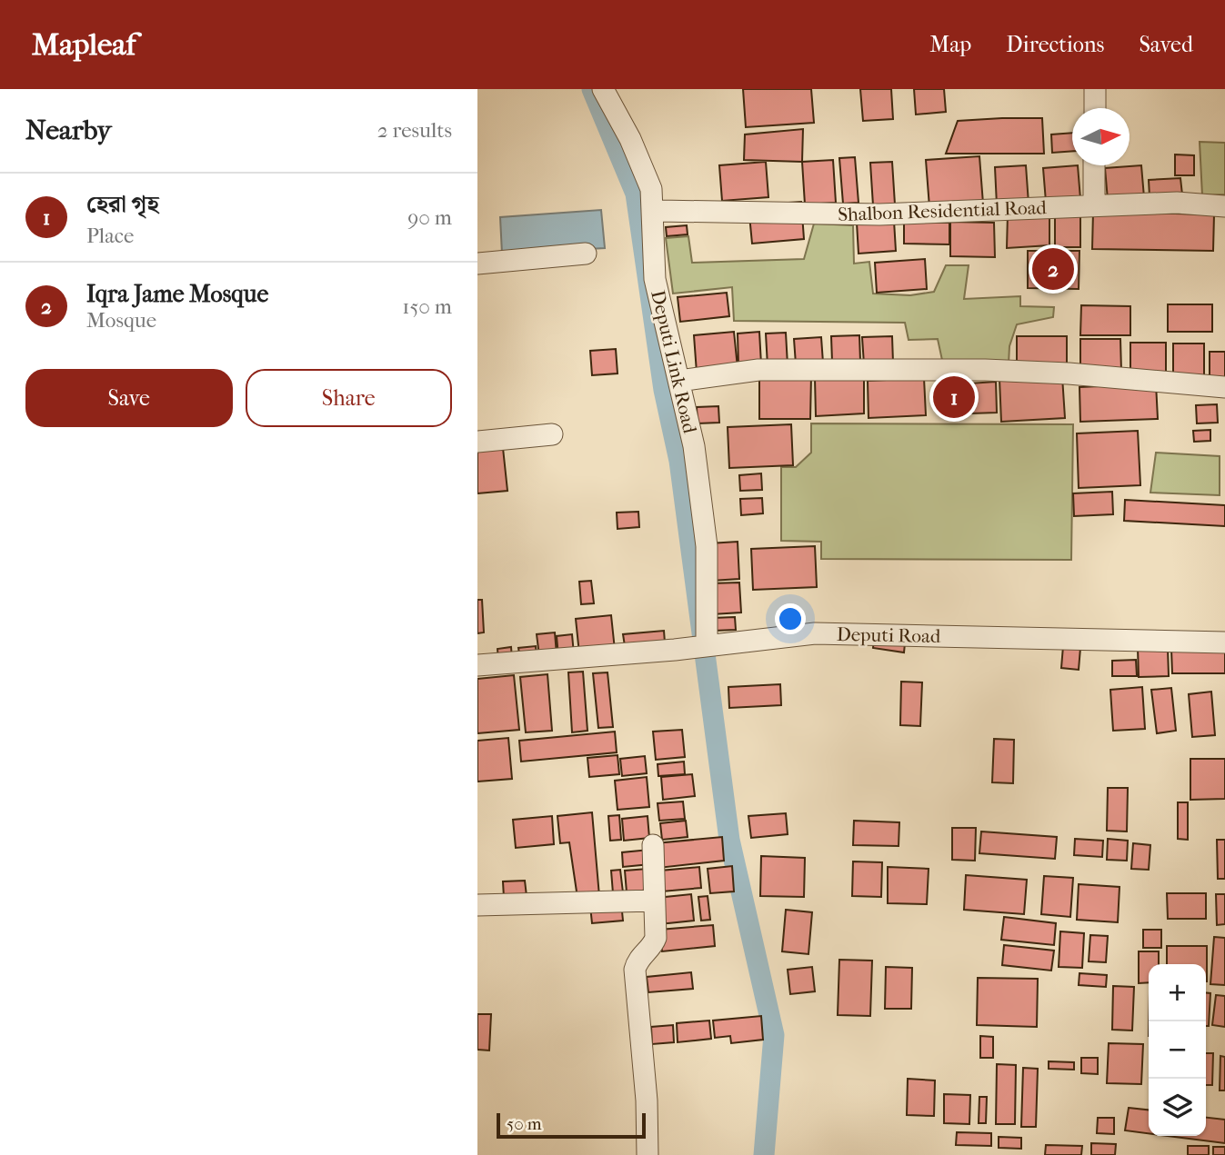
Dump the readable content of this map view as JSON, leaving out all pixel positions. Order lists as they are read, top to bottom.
{
  "streets": {
    "street": ["Shalbon Residential Road", "Deputi Link Road", "Deputi Road"]
  },
  "crossings": [
    ["Deputi Link Road", "Deputi Road"]
  ],
  "scale_bar": "50 m",
  "north": "right",
  "page": {
    "header": "Mapleaf",
    "nav": ["Map", "Directions", "Saved"],
    "heading": ["Nearby", "2 results"],
    "list": [
      {
        "mark": "1",
        "name": "হেরা গৃহ",
        "note": "Place",
        "value": "90 m"
      },
      {
        "mark": "2",
        "name": "Iqra Jame Mosque",
        "note": "Mosque",
        "value": "150 m"
      }
    ],
    "pins": ["2", "1"],
    "buttons": ["Save", "Share"],
    "map_buttons": ["+", "−"],
    "scale": "50 m"
  }
}
